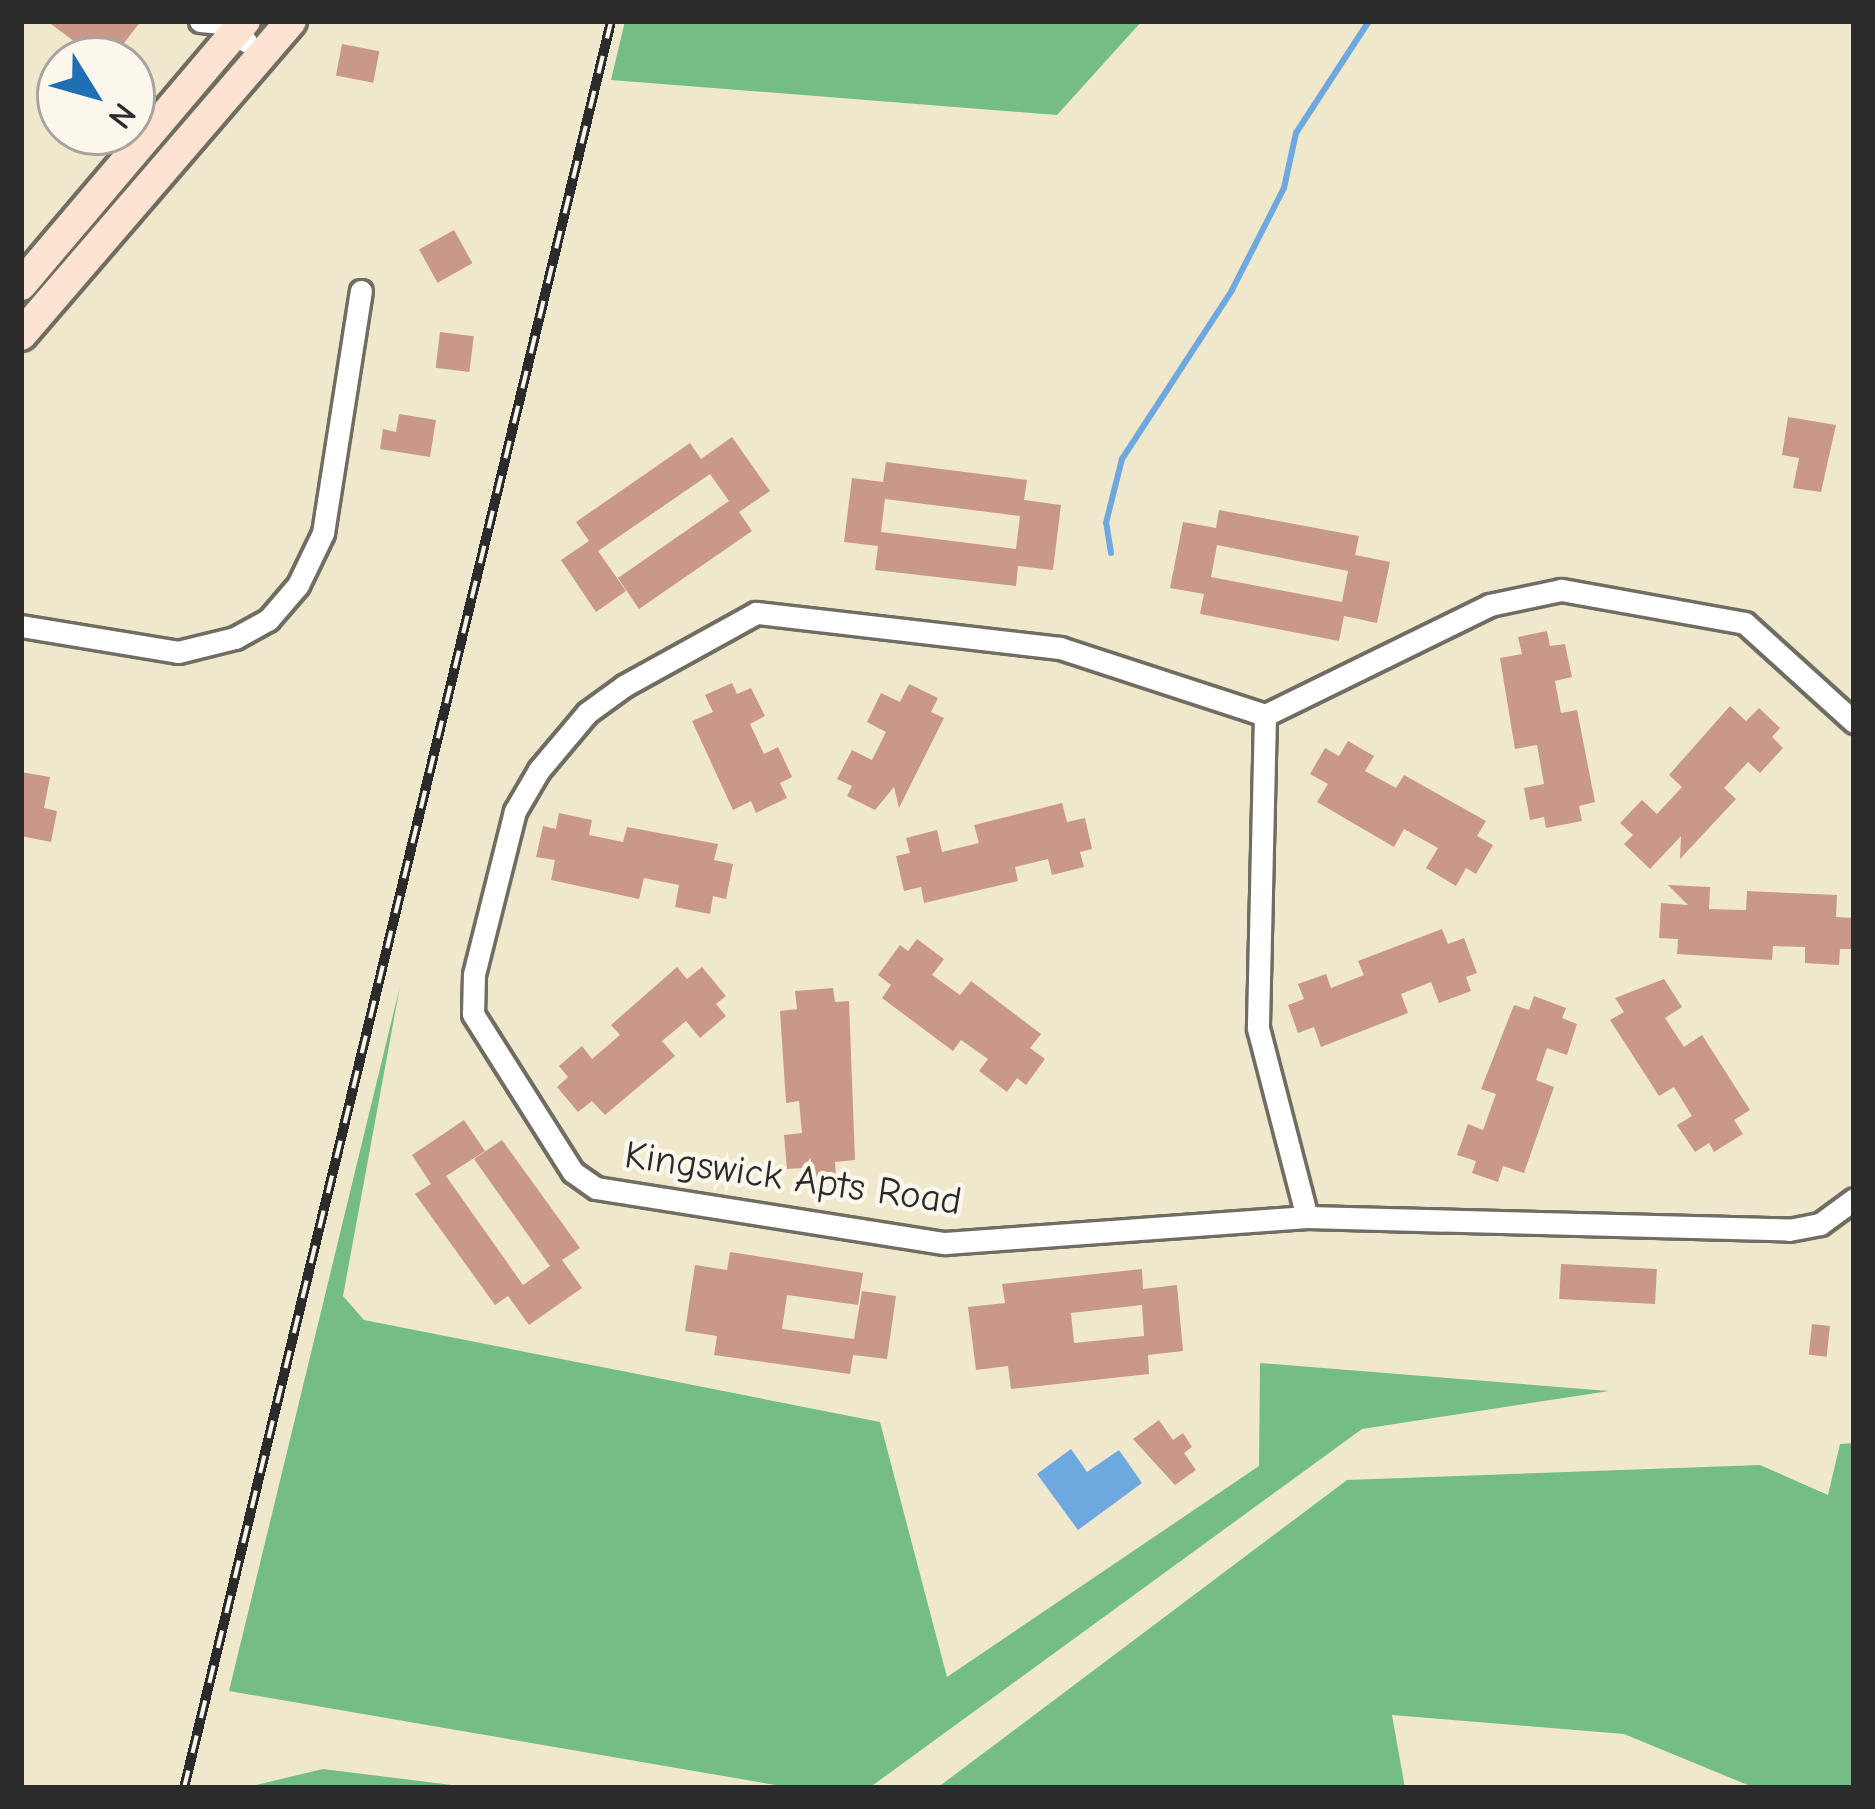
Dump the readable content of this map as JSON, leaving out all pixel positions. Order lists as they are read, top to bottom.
{
  "streets": {
    "street": ["Kingswick Apts Road"]
  },
  "north": "bottom right"
}
